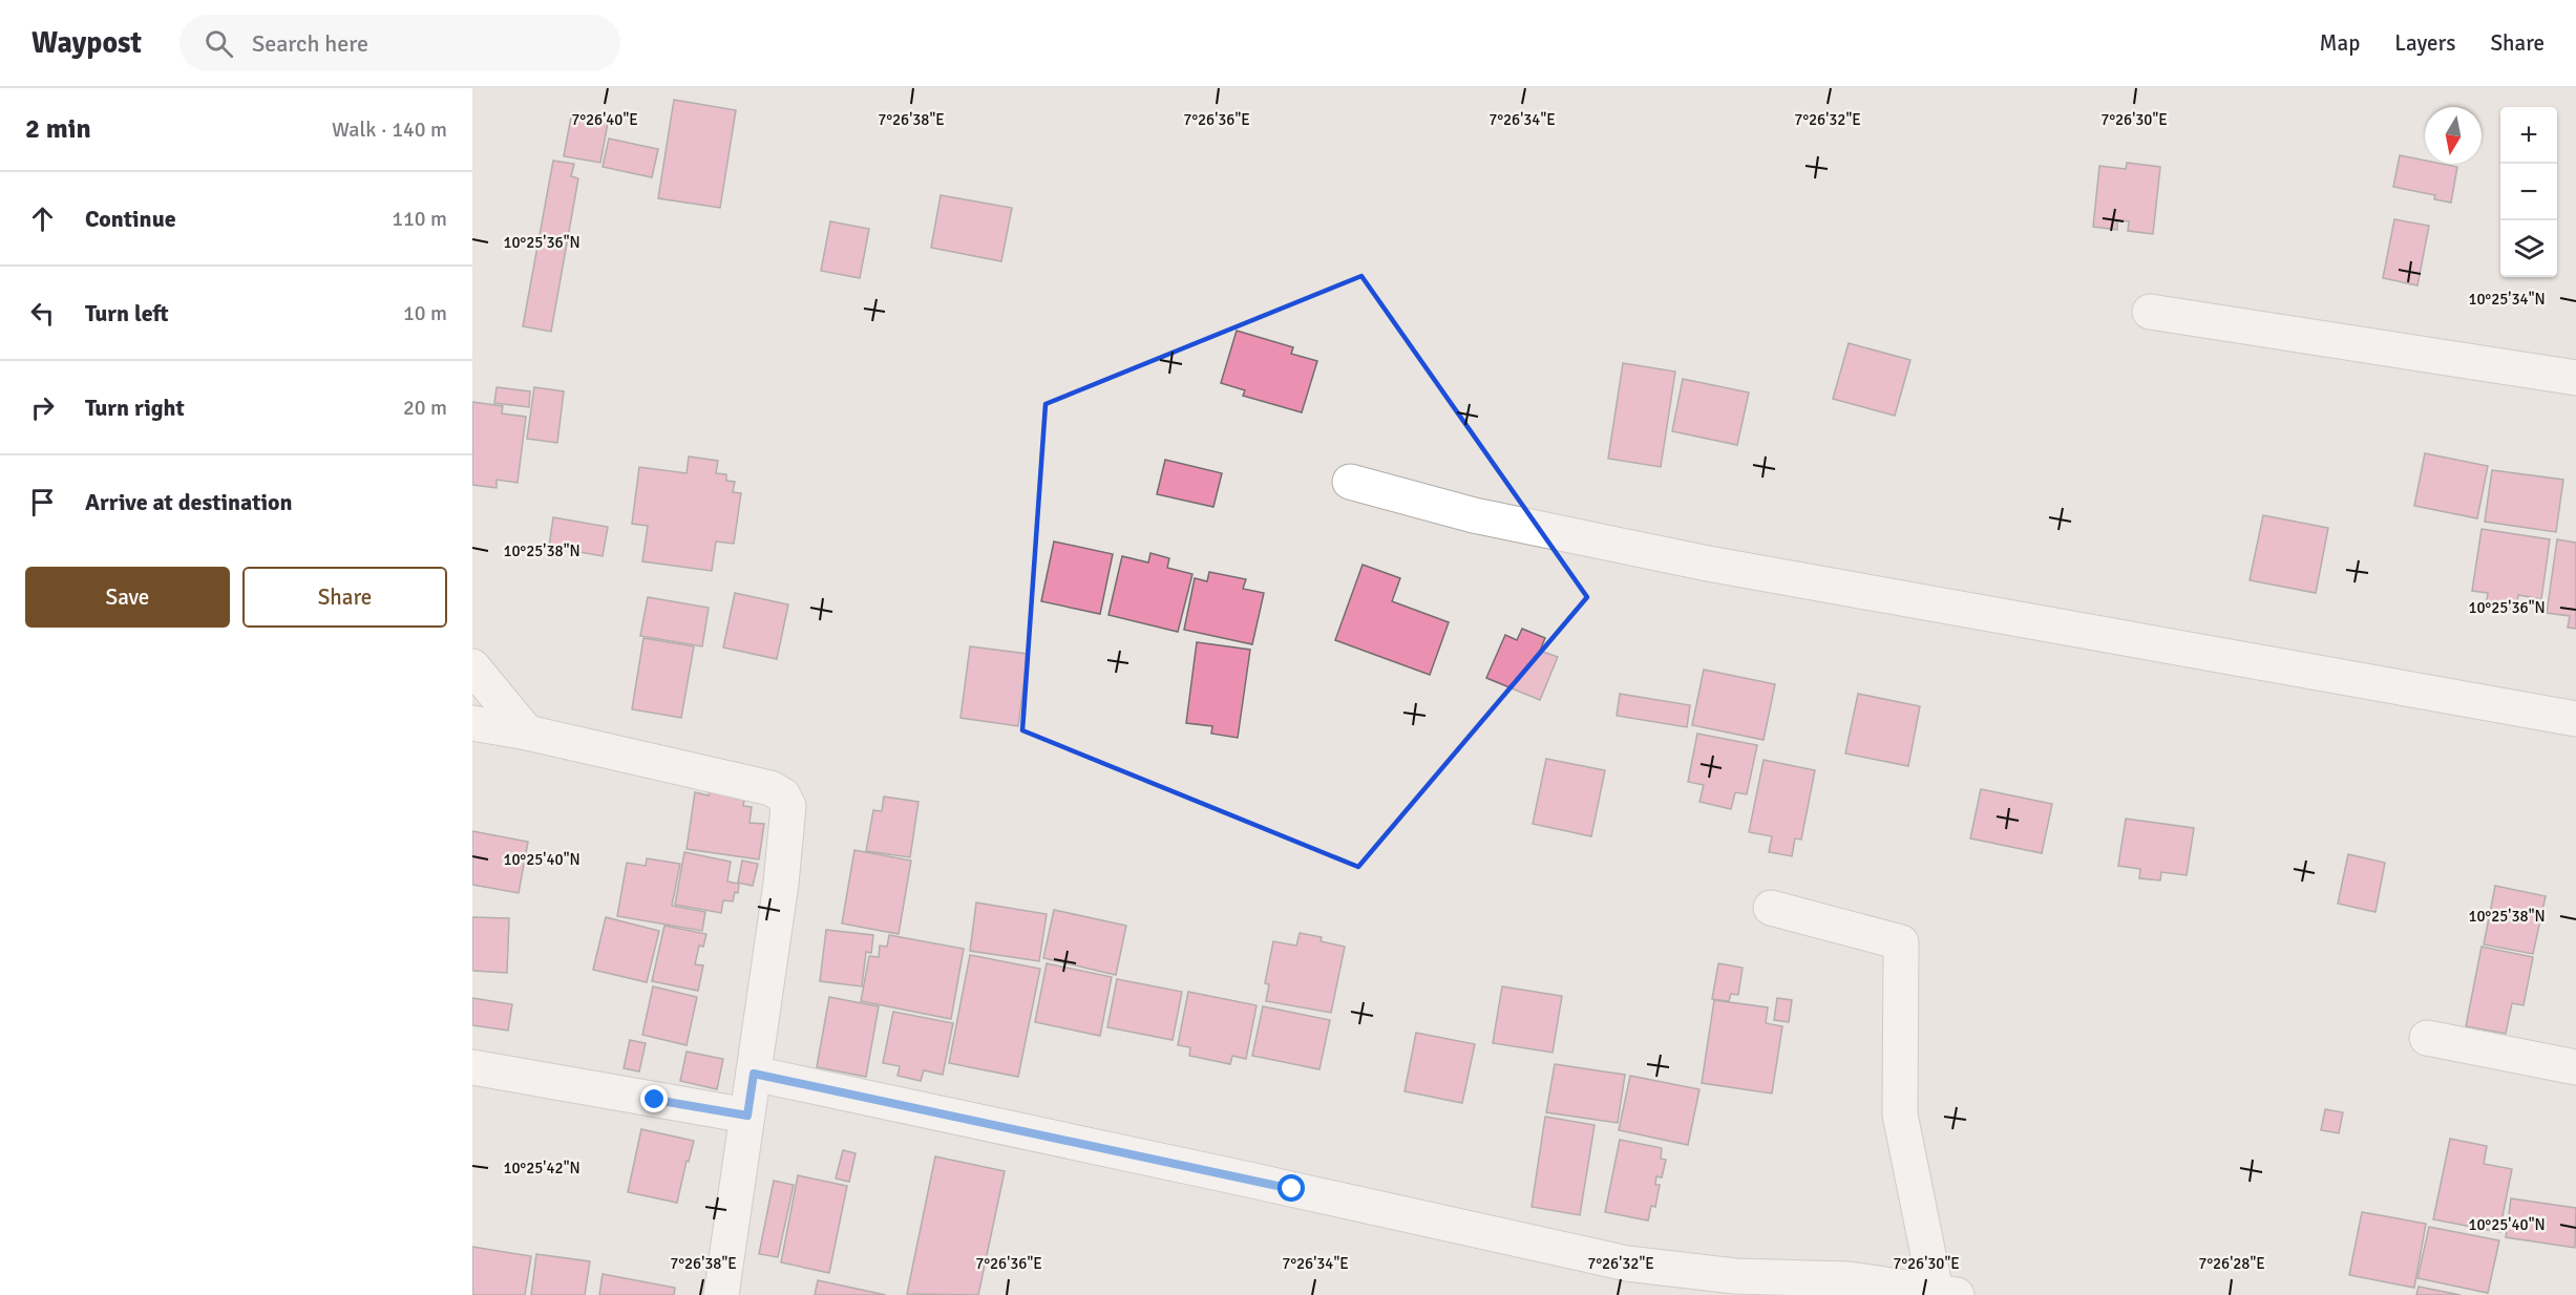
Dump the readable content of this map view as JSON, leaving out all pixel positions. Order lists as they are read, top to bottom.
{
  "north": "bottom",
  "page": {
    "header": "Waypost",
    "search": "Search here",
    "nav": ["Map", "Layers", "Share"],
    "heading": ["2 min", "Walk · 140 m"],
    "map_buttons": ["+", "−"],
    "list": [
      ["Continue", "110 m"],
      ["Turn left", "10 m"],
      ["Turn right", "20 m"],
      "Arrive at destination"
    ],
    "buttons": ["Save", "Share"]
  },
  "coordinates": [
    "7°26'40\"E",
    "7°26'38\"E",
    "7°26'36\"E",
    "7°26'34\"E",
    "7°26'32\"E",
    "7°26'30\"E",
    "10°25'36\"N",
    "10°25'34\"N",
    "10°25'38\"N",
    "10°25'40\"N",
    "10°25'42\"N",
    "7°26'28\"E"
  ]
}
